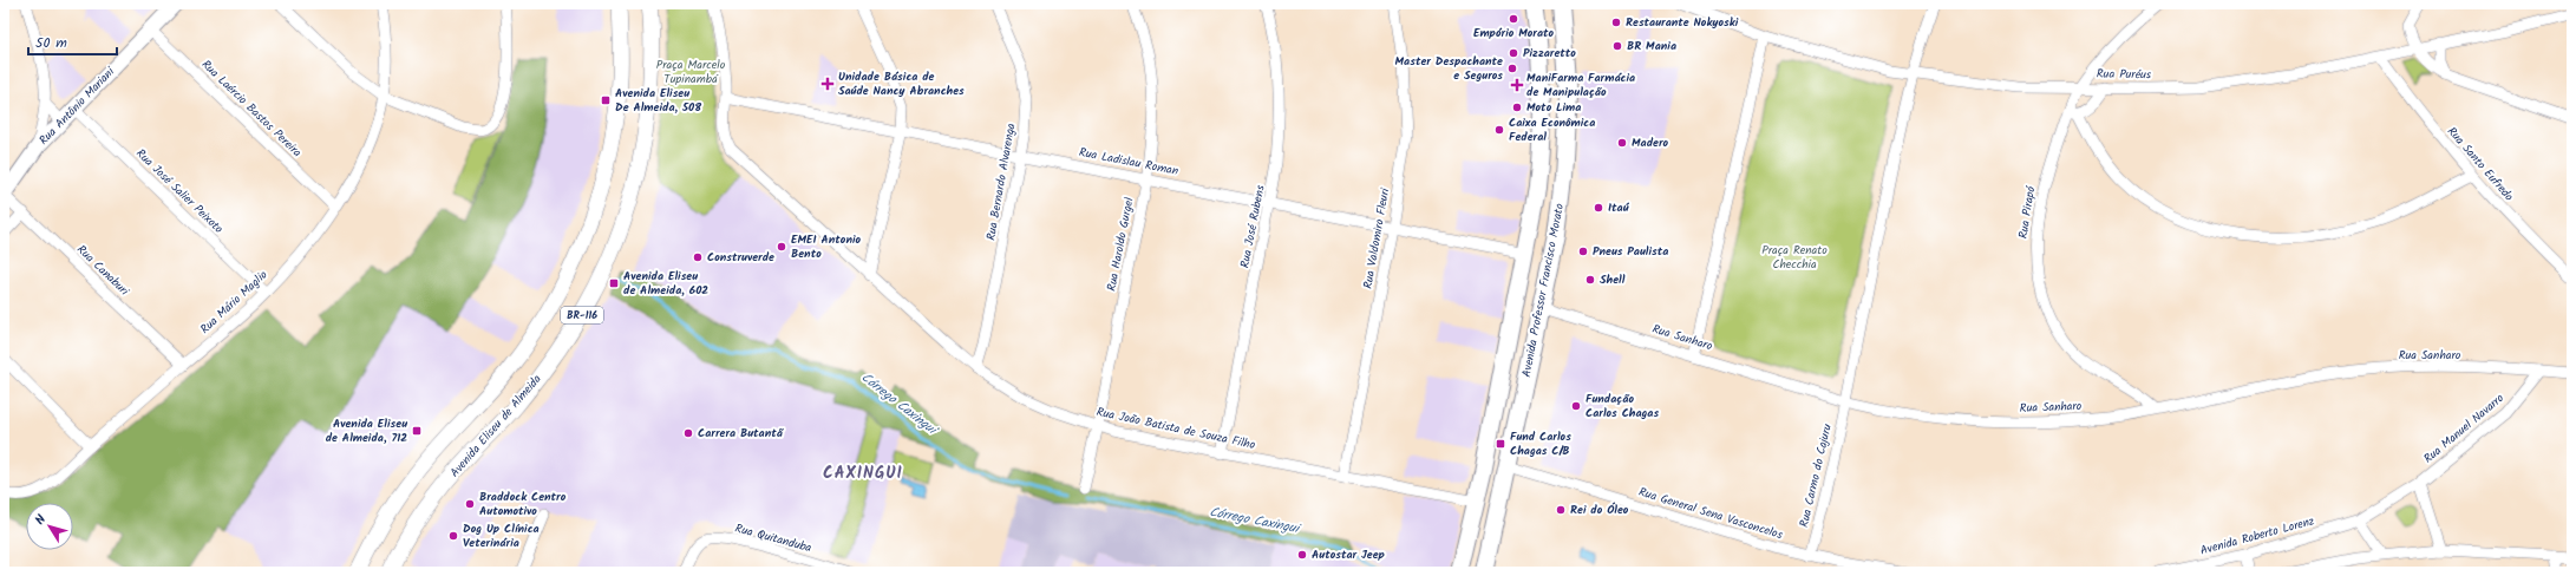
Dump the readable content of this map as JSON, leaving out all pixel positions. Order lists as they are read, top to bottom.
{
  "streets": {
    "highway": ["Avenida Professor Francisco Morato"],
    "main road": ["Rua Antônio Mariani", "BR-116", "Avenida Eliseu de Almeida"],
    "street": [
      "Rua Puréus",
      "Rua Laércio Bastos Pereira",
      "Rua Ladislau Roman",
      "Rua Santo Eufredo",
      "Rua Bernardo Alvarenga",
      "Rua José Salier Peixoto",
      "Rua Pirapó",
      "Rua José Rubens",
      "Rua Valdomiro Fleuri",
      "Rua Haroldo Gurgel",
      "Rua Canaburi",
      "Rua Mário Maglio",
      "Rua Sanharo",
      "Rua João Batista de Souza Filho",
      "Rua Manuel Navarro",
      "Rua Carmo do Cajuru",
      "Rua General Sena Vasconcelos",
      "Avenida Roberto Lorenz",
      "Rua Quitanduba"
    ]
  },
  "crossings": [
    ["Rua Puréus", "Rua Santo Eufredo"],
    ["Rua Puréus", "Rua Pirapó"],
    ["Rua Antônio Mariani", "Rua Laércio Bastos Pereira"],
    ["Rua Antônio Mariani", "Rua José Salier Peixoto"],
    ["Rua Antônio Mariani", "Rua Canaburi"],
    ["Rua Laércio Bastos Pereira", "Rua Mário Maglio"],
    ["Rua Ladislau Roman", "Rua Bernardo Alvarenga"],
    ["Rua Ladislau Roman", "Rua José Rubens"],
    ["Rua Ladislau Roman", "Rua Valdomiro Fleuri"],
    ["Rua Ladislau Roman", "Rua Haroldo Gurgel"],
    ["Rua Ladislau Roman", "Avenida Professor Francisco Morato"],
    ["Rua Ladislau Roman", "Rua João Batista de Souza Filho"],
    ["Rua Bernardo Alvarenga", "Rua João Batista de Souza Filho"],
    ["Rua José Salier Peixoto", "Rua Mário Maglio"],
    ["Rua Pirapó", "Rua Sanharo"],
    ["Rua José Rubens", "Rua João Batista de Souza Filho"],
    ["Rua Valdomiro Fleuri", "Rua João Batista de Souza Filho"],
    ["Rua Haroldo Gurgel", "Rua João Batista de Souza Filho"],
    ["Rua Canaburi", "Rua Mário Maglio"],
    ["Avenida Professor Francisco Morato", "Rua Sanharo"],
    ["Avenida Professor Francisco Morato", "Rua João Batista de Souza Filho"],
    ["Avenida Professor Francisco Morato", "Rua General Sena Vasconcelos"],
    ["Rua Sanharo", "Rua Manuel Navarro"],
    ["Rua Sanharo", "Rua Carmo do Cajuru"],
    ["Rua Manuel Navarro", "Avenida Roberto Lorenz"],
    ["Rua Carmo do Cajuru", "Rua General Sena Vasconcelos"]
  ],
  "districts": ["CAXINGUI"],
  "water": ["Córrego Caxingui"],
  "parks": ["Praça Marcelo Tupinambá", "Praça Renato Checchia"],
  "places": {
    "other": [
      "Empório Morato",
      "Restaurante Nokyoski",
      "BR Mania",
      "Pizzaretto",
      "Master Despachante e Seguros",
      "Moto Lima",
      "Caixa Econômica Federal",
      "Madero",
      "Itaú",
      "EMEI Antonio Bento",
      "Pneus Paulista",
      "Construverde",
      "Shell",
      "Fundação Carlos Chagas",
      "Carrera Butantã",
      "Braddock Centro Automotivo",
      "Rei do Óleo",
      "Dog Up Clínica Veterinária",
      "Autostar Jeep"
    ],
    "health": ["Unidade Básica de Saúde Nancy Abranches", "ManiFarma Farmácia de Manipulação"],
    "transit": [
      "Avenida Eliseu De Almeida, 508",
      "Avenida Eliseu de Almeida, 602",
      "Avenida Eliseu de Almeida, 712",
      "Fund Carlos Chagas C/B"
    ]
  },
  "scale_bar": "50 m",
  "north": "top left"
}
